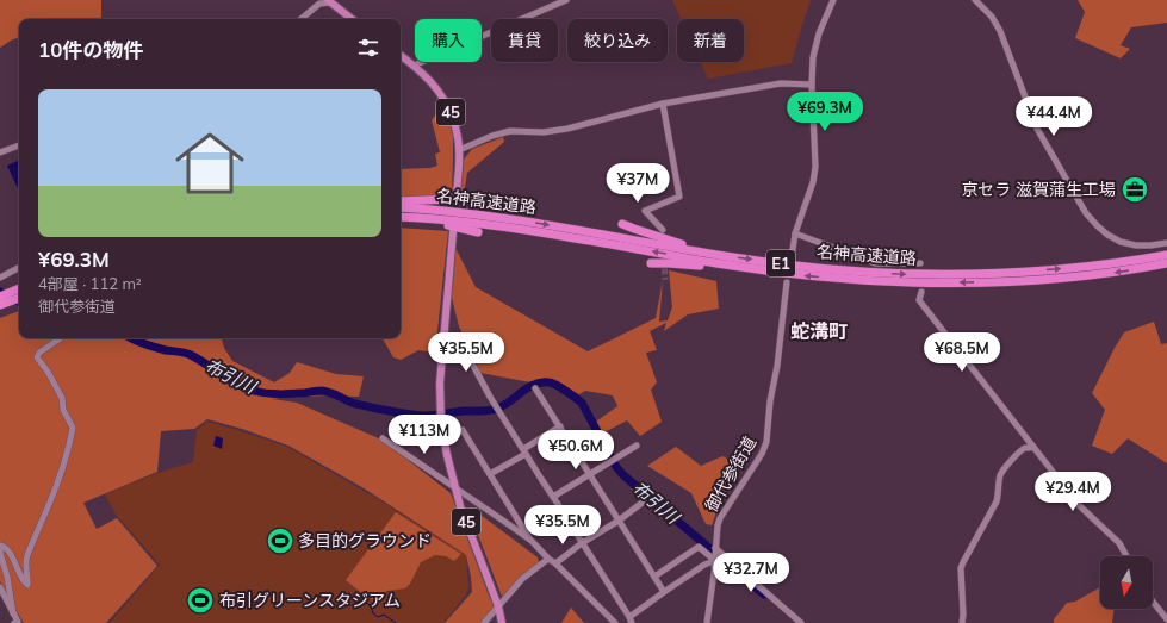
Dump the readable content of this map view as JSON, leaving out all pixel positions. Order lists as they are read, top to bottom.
{
  "streets": {
    "highway": ["名神高速道路", "E1"],
    "main road": ["45"],
    "street": ["御代参街道"]
  },
  "districts": ["蛇溝町"],
  "water": ["布引川"],
  "places": {
    "office": ["京セラ 滋賀蒲生工場"],
    "sports": ["多目的グラウンド", "布引グリーンスタジアム"]
  },
  "north": "bottom",
  "page": {
    "chip": [
      "購入",
      "賃貸",
      "絞り込み",
      "新着"
    ],
    "heading": "10件の物件",
    "list": [
      {
        "name": "¥69.3M",
        "note": "4部屋 · 112 m² · 御代参街道"
      }
    ],
    "price": [
      "¥69.3M",
      "¥44.4M",
      "¥37M",
      "¥35.5M",
      "¥68.5M",
      "¥113M",
      "¥50.6M",
      "¥29.4M",
      "¥35.5M",
      "¥32.7M"
    ]
  }
}
